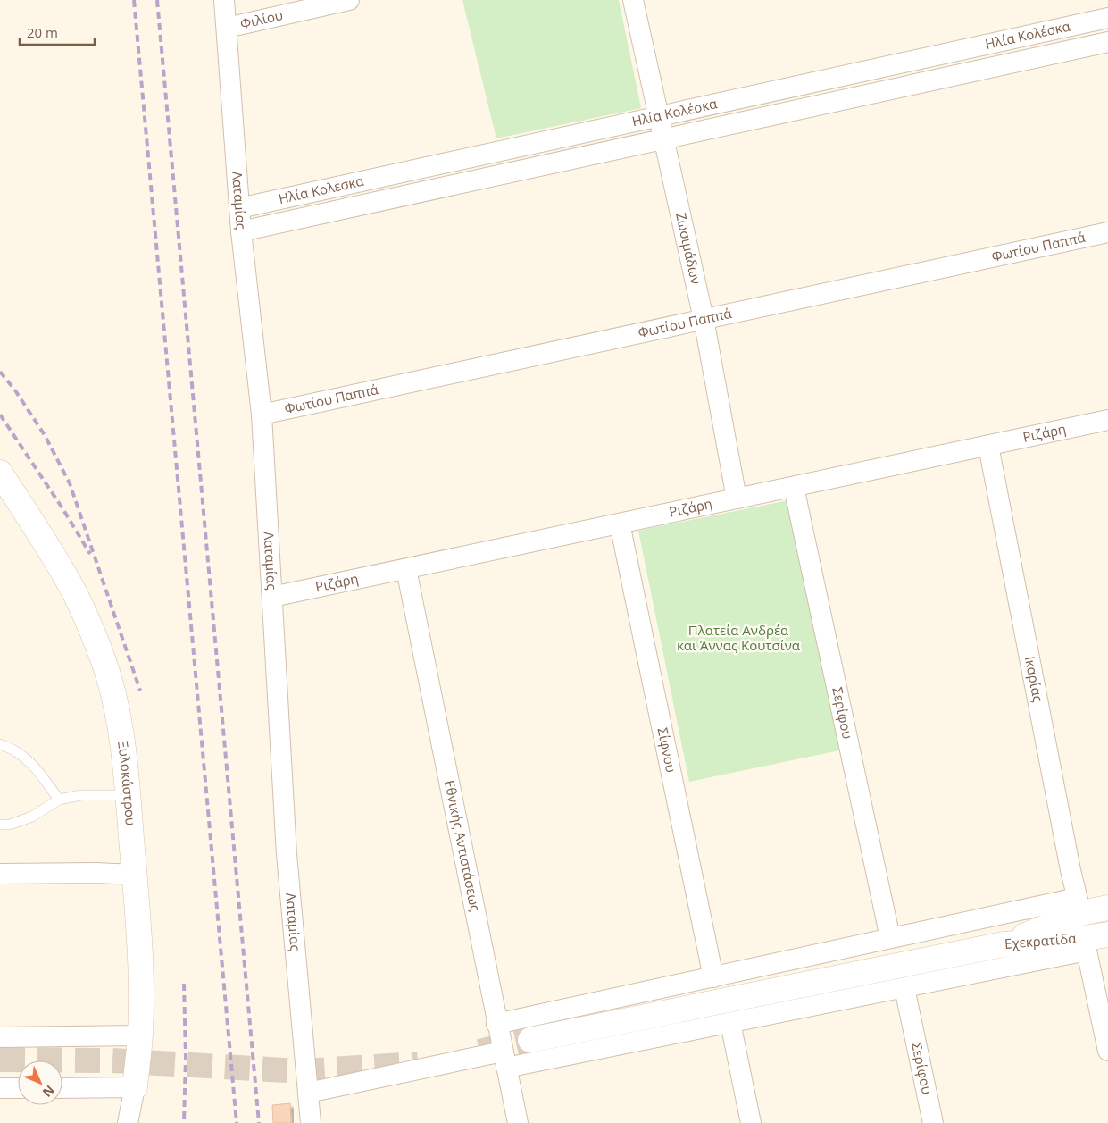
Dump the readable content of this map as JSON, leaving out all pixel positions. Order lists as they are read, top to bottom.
{
  "streets": {
    "street": [
      "Φιλίου",
      "Ηλία Κολέσκα",
      "Λαταμίας",
      "Φωτίου Παππά",
      "Ζωσιμάδων",
      "Ριζάρη",
      "Ικαρίας",
      "Σερίφου",
      "Σίφνου",
      "Ξυλοκάστρου",
      "Εθνικής Αντιστάσεως",
      "Εχεκρατίδα"
    ]
  },
  "crossings": [
    ["Φιλίου", "Λαταμίας"],
    ["Ηλία Κολέσκα", "Λαταμίας"],
    ["Ηλία Κολέσκα", "Ζωσιμάδων"],
    ["Λαταμίας", "Φωτίου Παππά"],
    ["Λαταμίας", "Ριζάρη"],
    ["Φωτίου Παππά", "Ζωσιμάδων"],
    ["Ζωσιμάδων", "Ριζάρη"],
    ["Ριζάρη", "Ικαρίας"],
    ["Ριζάρη", "Σερίφου"],
    ["Ριζάρη", "Σίφνου"],
    ["Ριζάρη", "Εθνικής Αντιστάσεως"],
    ["Ικαρίας", "Εχεκρατίδα"]
  ],
  "parks": ["Πλατεία Ανδρέα και Άννας Κουτσίνα"],
  "scale_bar": "20 m",
  "north": "bottom right"
}
